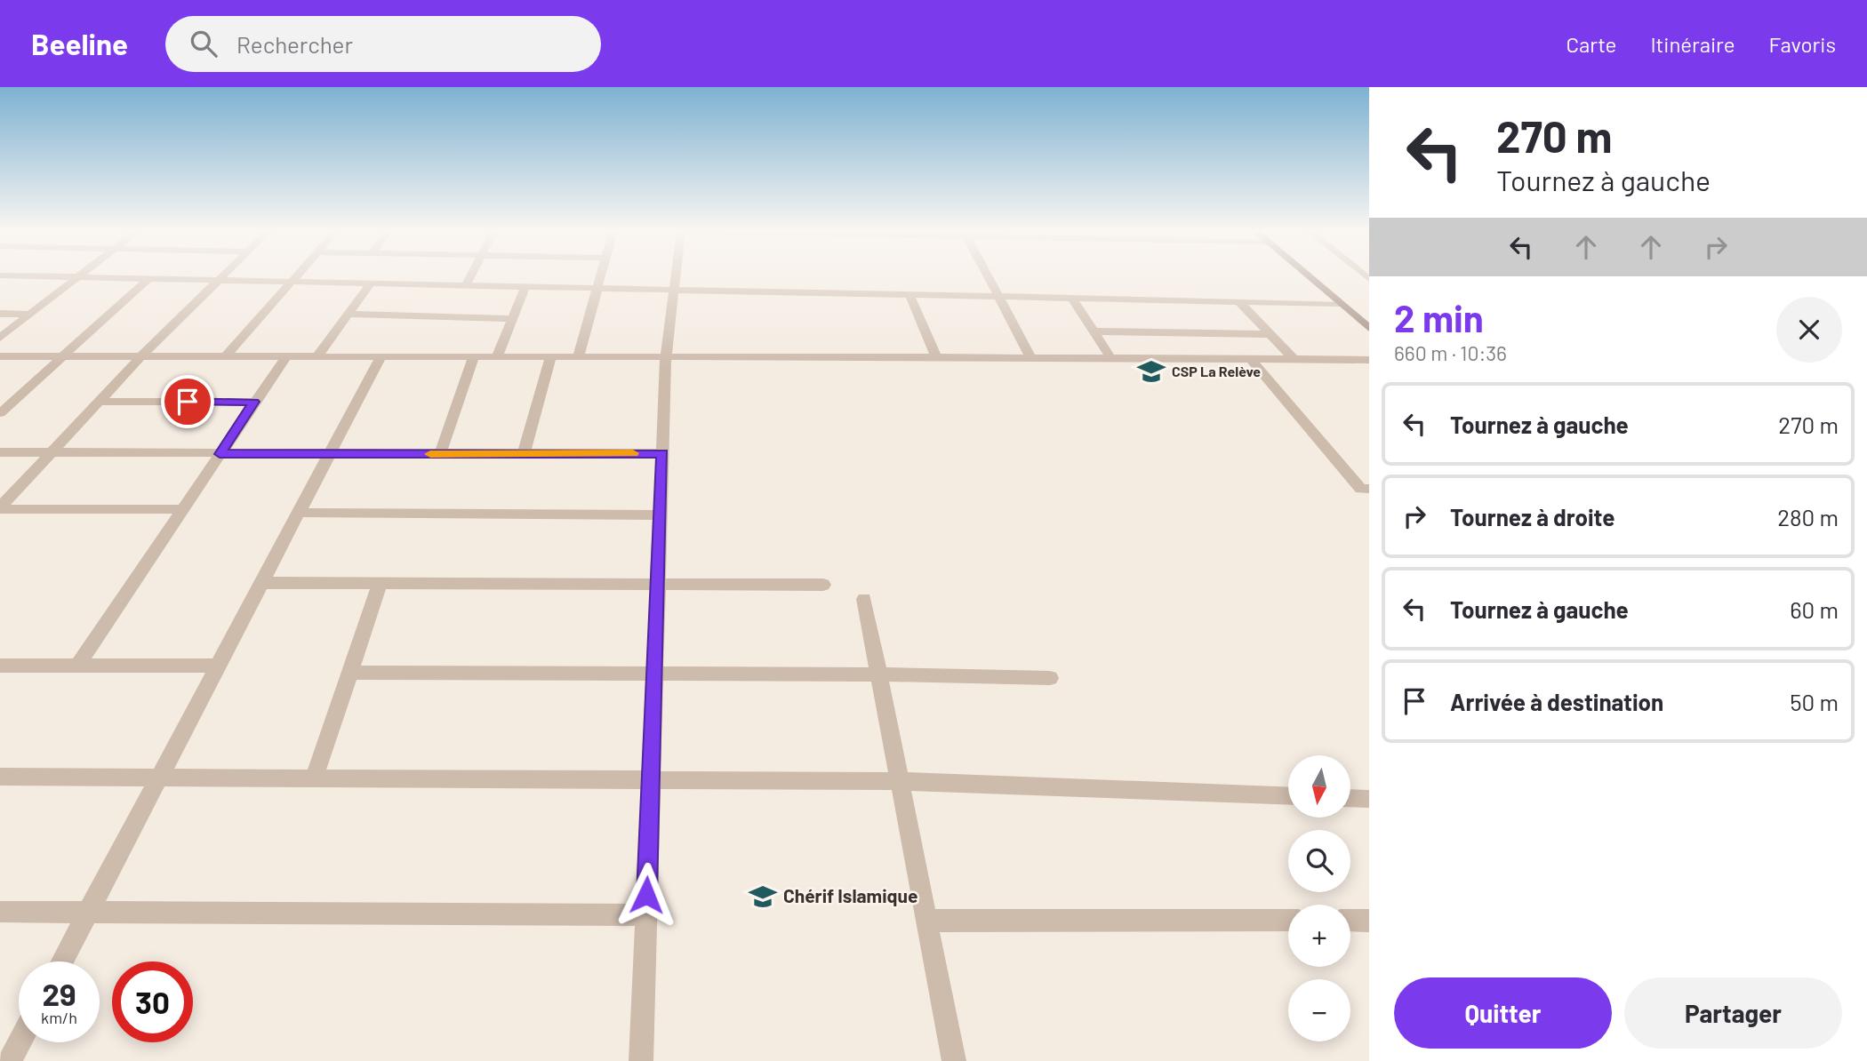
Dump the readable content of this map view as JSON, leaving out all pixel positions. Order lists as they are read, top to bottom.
{
  "places": {
    "school or university": ["CSP La Relève", "Chérif Islamique"]
  },
  "north": "bottom",
  "page": {
    "header": "Beeline",
    "search": "Rechercher",
    "nav": ["Carte", "Itinéraire", "Favoris"],
    "turn": ["270 m", "Tournez à gauche"],
    "heading": ["2 min", "660 m · 10:36"],
    "list": [
      {
        "name": "Tournez à gauche",
        "value": "270 m"
      },
      {
        "name": "Tournez à droite",
        "value": "280 m"
      },
      {
        "name": "Tournez à gauche",
        "value": "60 m"
      },
      {
        "name": "Arrivée à destination",
        "value": "50 m"
      }
    ],
    "map_buttons": ["+", "−"],
    "speed": "29 km/h",
    "limit": "30",
    "buttons": ["Quitter", "Partager"]
  }
}
